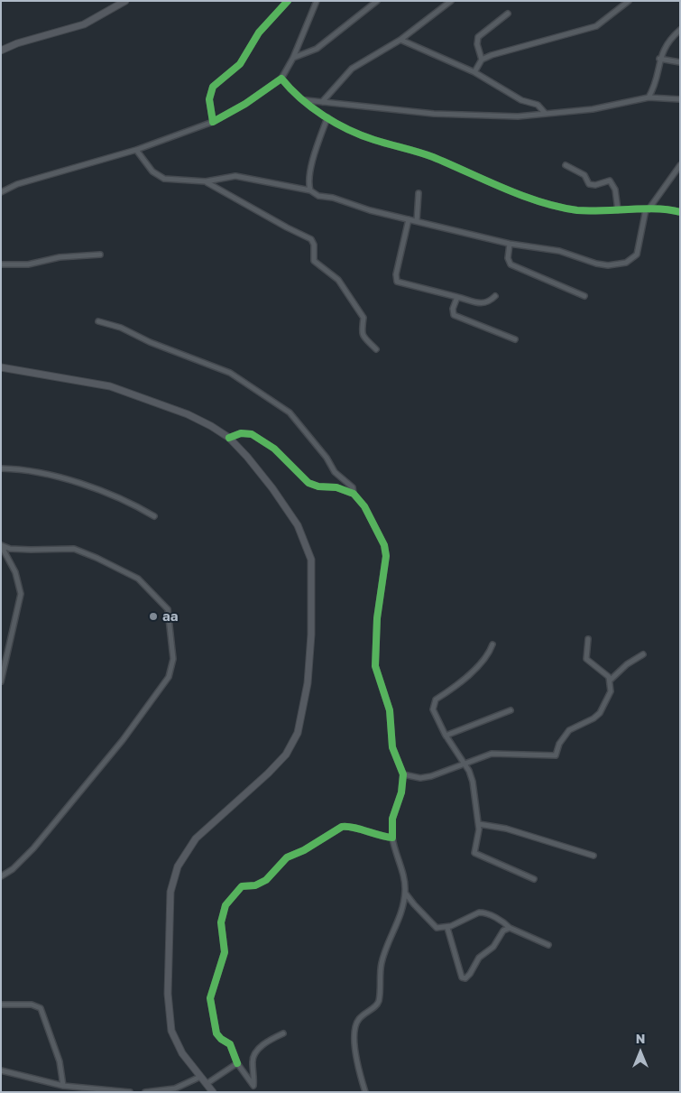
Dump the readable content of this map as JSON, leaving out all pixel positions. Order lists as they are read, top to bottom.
{
  "places": ["aa"],
  "north": "top"
}
